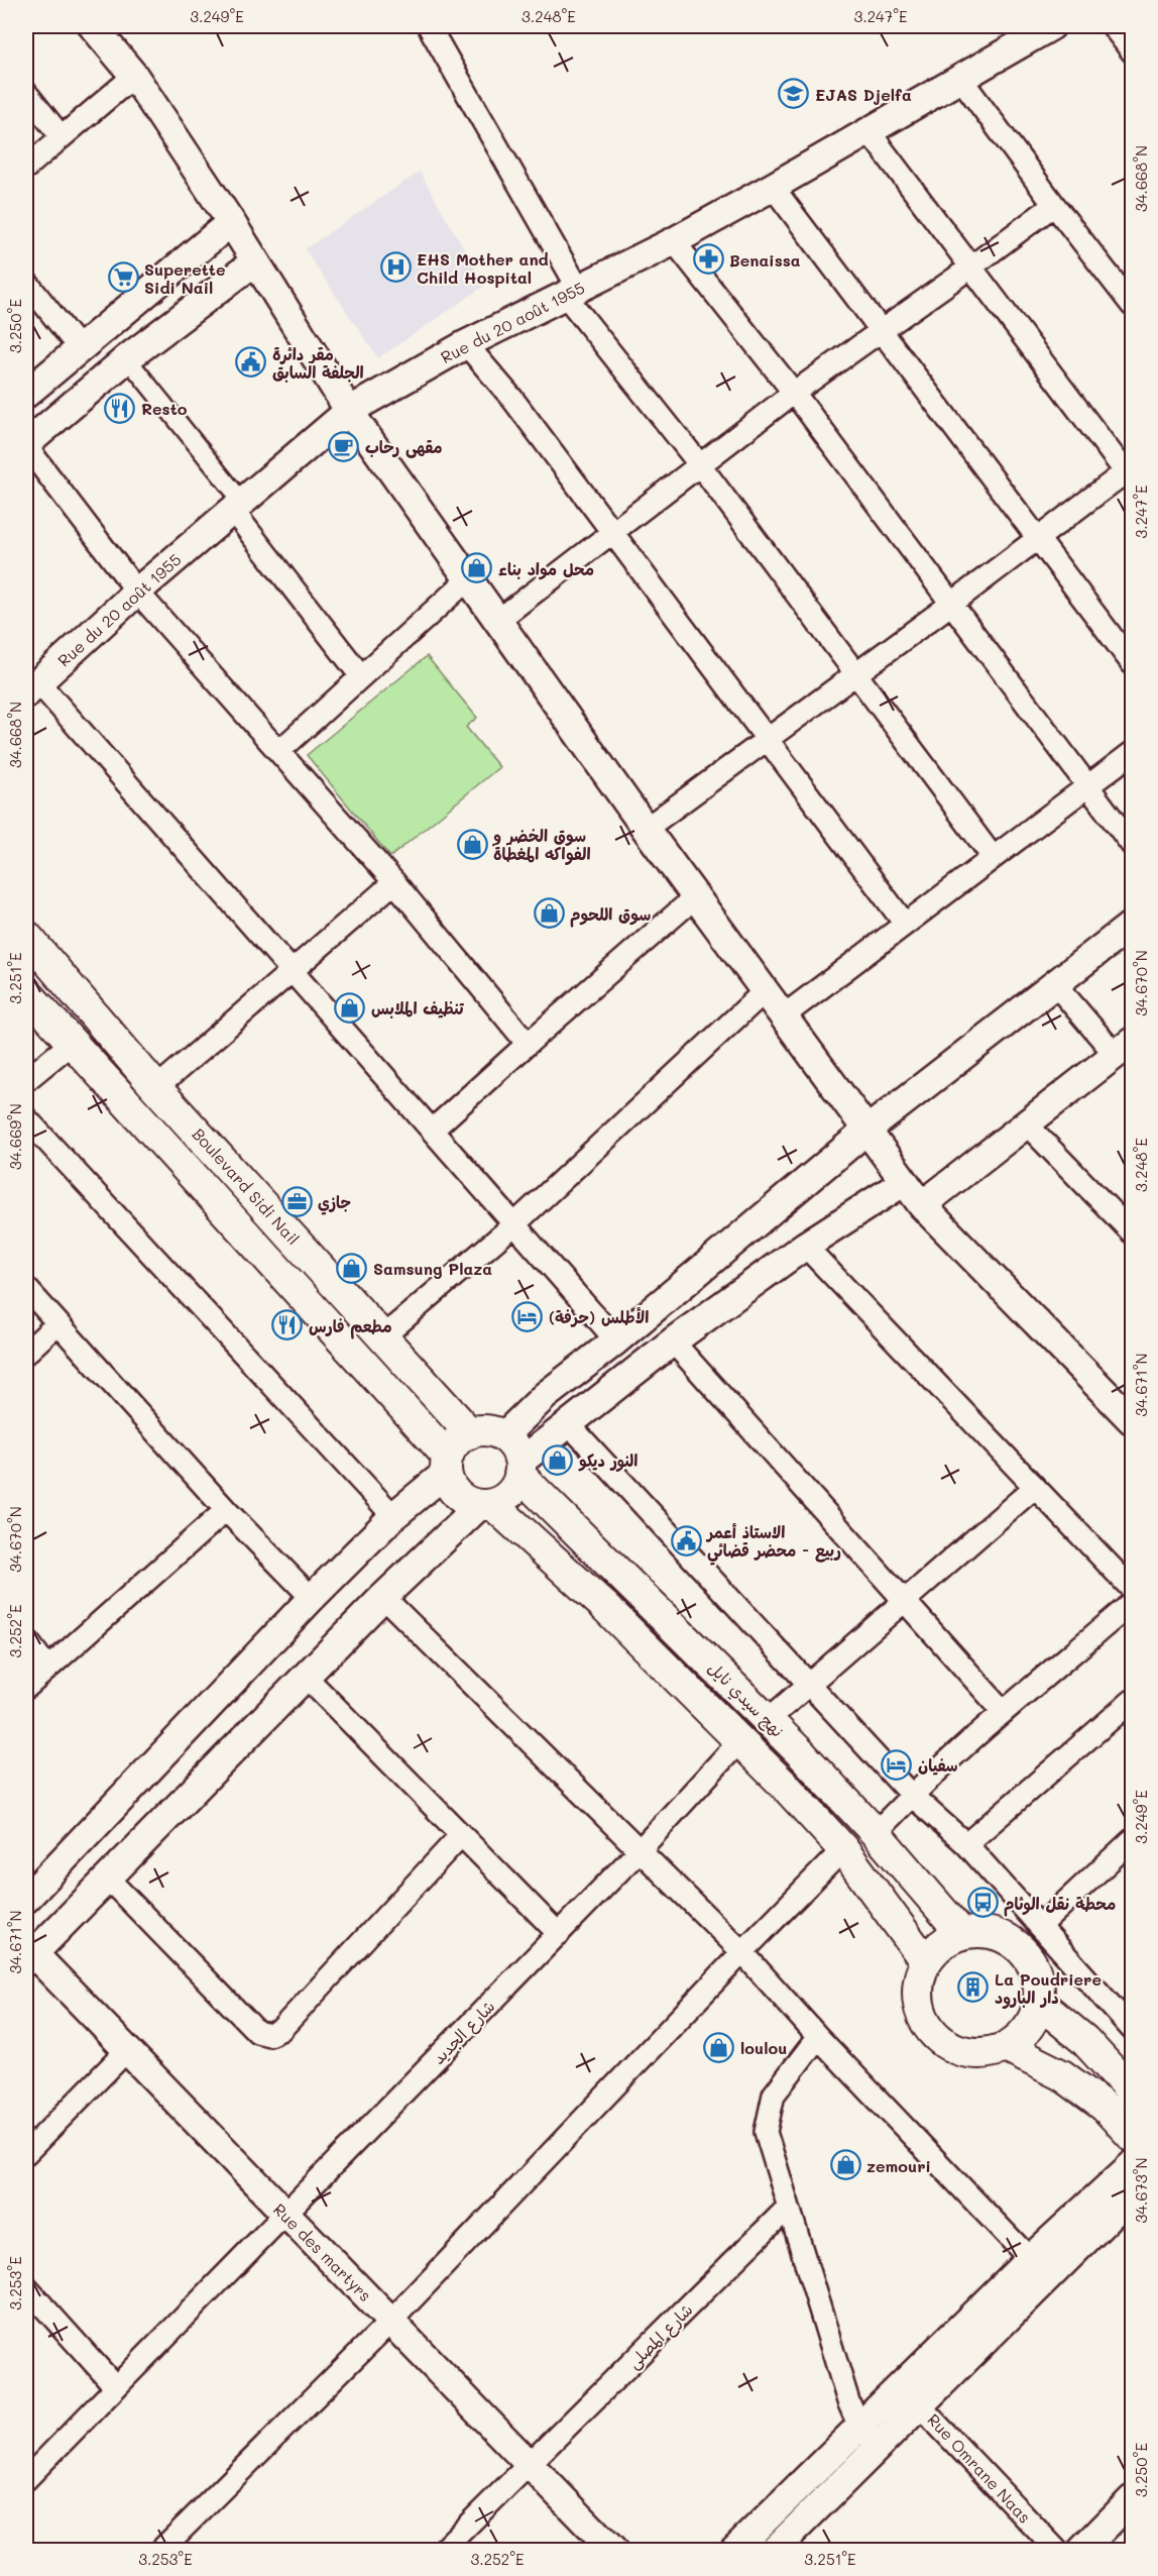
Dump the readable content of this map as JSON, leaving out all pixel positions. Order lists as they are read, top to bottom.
{
  "streets": {
    "main road": ["Boulevard Sidi Nail", "نهج سيدي نايل"],
    "street": [
      "Rue du 20 août 1955",
      "شارع الجديد",
      "Rue des martyrs",
      "شارع المصلى",
      "Rue Omrane Naas"
    ]
  },
  "crossings": [
    ["Boulevard Sidi Nail", "نهج سيدي نايل"],
    ["نهج سيدي نايل", "شارع الجديد"],
    ["شارع الجديد", "Rue des martyrs"],
    ["Rue des martyrs", "شارع المصلى"]
  ],
  "places": {
    "school or university": ["EJAS Djelfa"],
    "pharmacy": ["Benaissa"],
    "hospital": ["EHS Mother and Child Hospital"],
    "supermarket": ["Superette Sidi Nail"],
    "public building": ["مقر دائرة الجلفة السابق", "الاستاذ أعمر ربيع - محضر قضائي"],
    "restaurant": ["Resto", "مطعم فارس"],
    "cafe": ["مقهى رحاب"],
    "shop": [
      "محل مواد بناء",
      "سوق الخضر و الفواكه المغطاة",
      "سوق اللحوم",
      "تنظيف الملابس",
      "Samsung Plaza",
      "النور ديكو",
      "loulou",
      "zemouri"
    ],
    "office": ["جازي"],
    "hotel": ["الأطلس (حرفة)", "سفيان"],
    "bus stop": ["محطة نقل الوئام"],
    "building": ["La Poudriere دار البارود"]
  },
  "coordinates": [
    "3.249°E",
    "3.248°E",
    "3.247°E",
    "34.668°N",
    "3.250°E",
    "3.251°E",
    "34.670°N",
    "34.669°N",
    "34.671°N",
    "3.252°E",
    "34.673°N",
    "3.253°E"
  ]
}
